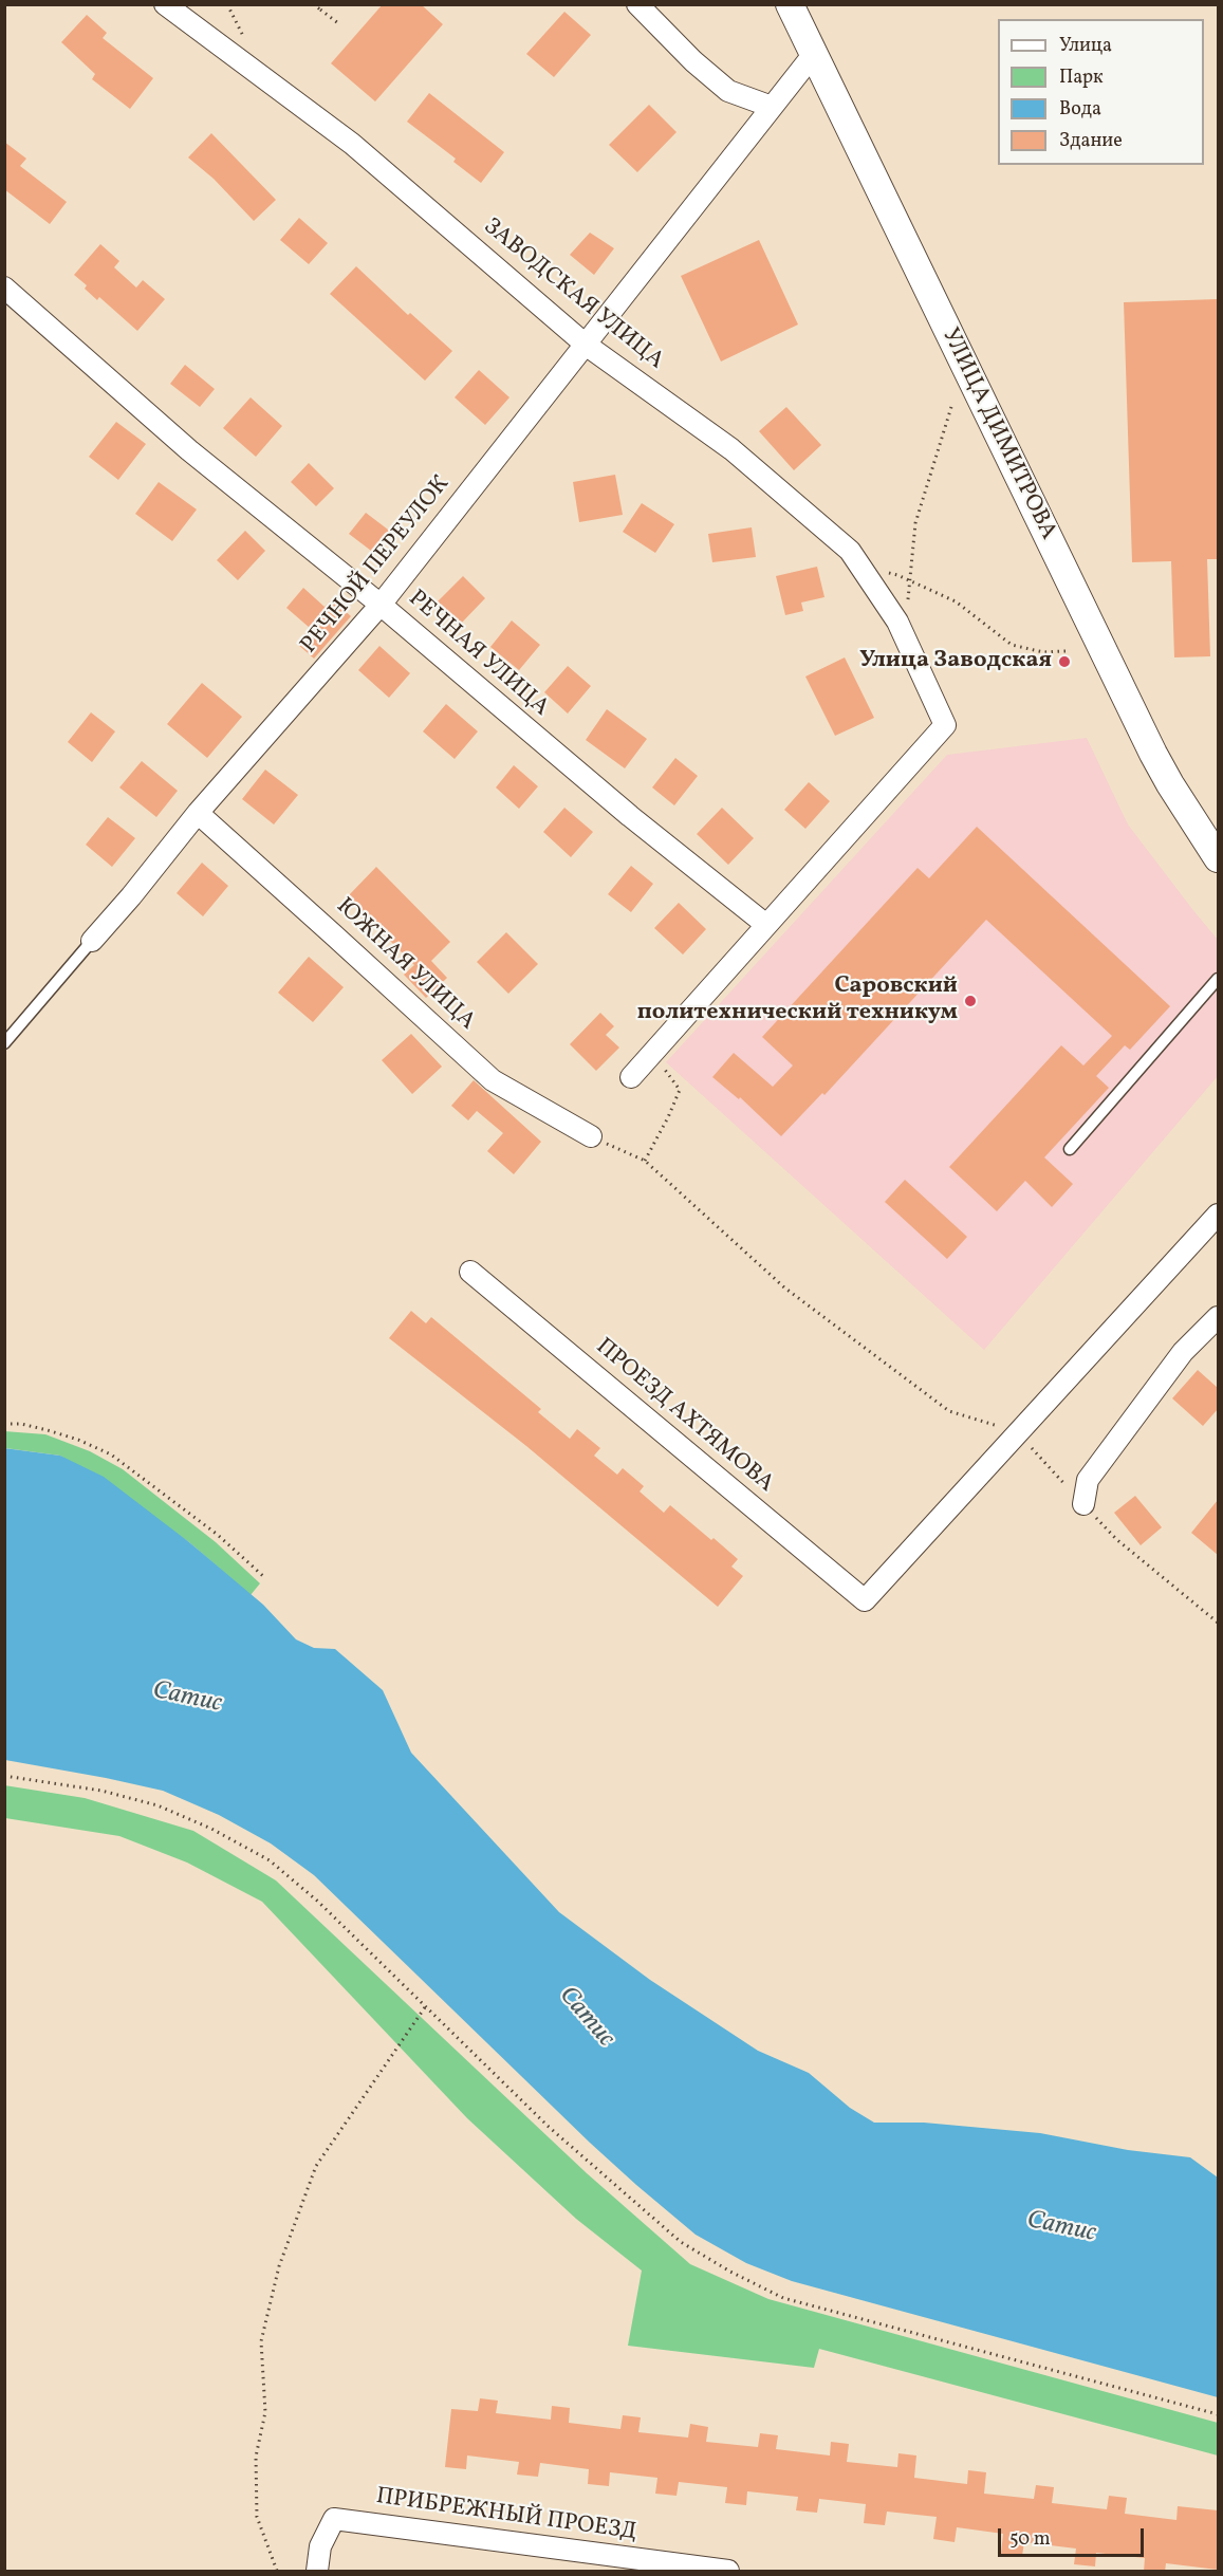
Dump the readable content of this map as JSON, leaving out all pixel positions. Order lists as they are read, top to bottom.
{
  "streets": {
    "street": [
      "ЗАВОДСКАЯ УЛИЦА",
      "УЛИЦА ДИМИТРОВА",
      "РЕЧНОЙ ПЕРЕУЛОК",
      "РЕЧНАЯ УЛИЦА",
      "ЮЖНАЯ УЛИЦА",
      "ПРОЕЗД АХТЯМОВА",
      "ПРИБРЕЖНЫЙ ПРОЕЗД"
    ]
  },
  "crossings": [
    ["ЗАВОДСКАЯ УЛИЦА", "РЕЧНОЙ ПЕРЕУЛОК"],
    ["ЗАВОДСКАЯ УЛИЦА", "РЕЧНАЯ УЛИЦА"],
    ["УЛИЦА ДИМИТРОВА", "РЕЧНОЙ ПЕРЕУЛОК"],
    ["РЕЧНОЙ ПЕРЕУЛОК", "РЕЧНАЯ УЛИЦА"],
    ["РЕЧНОЙ ПЕРЕУЛОК", "ЮЖНАЯ УЛИЦА"]
  ],
  "water": ["Сатис"],
  "places": ["Улица Заводская", "Саровский политехнический техникум"],
  "legend": [
    "Улица",
    "Парк",
    "Вода",
    "Здание"
  ],
  "scale_bar": "50 m"
}
